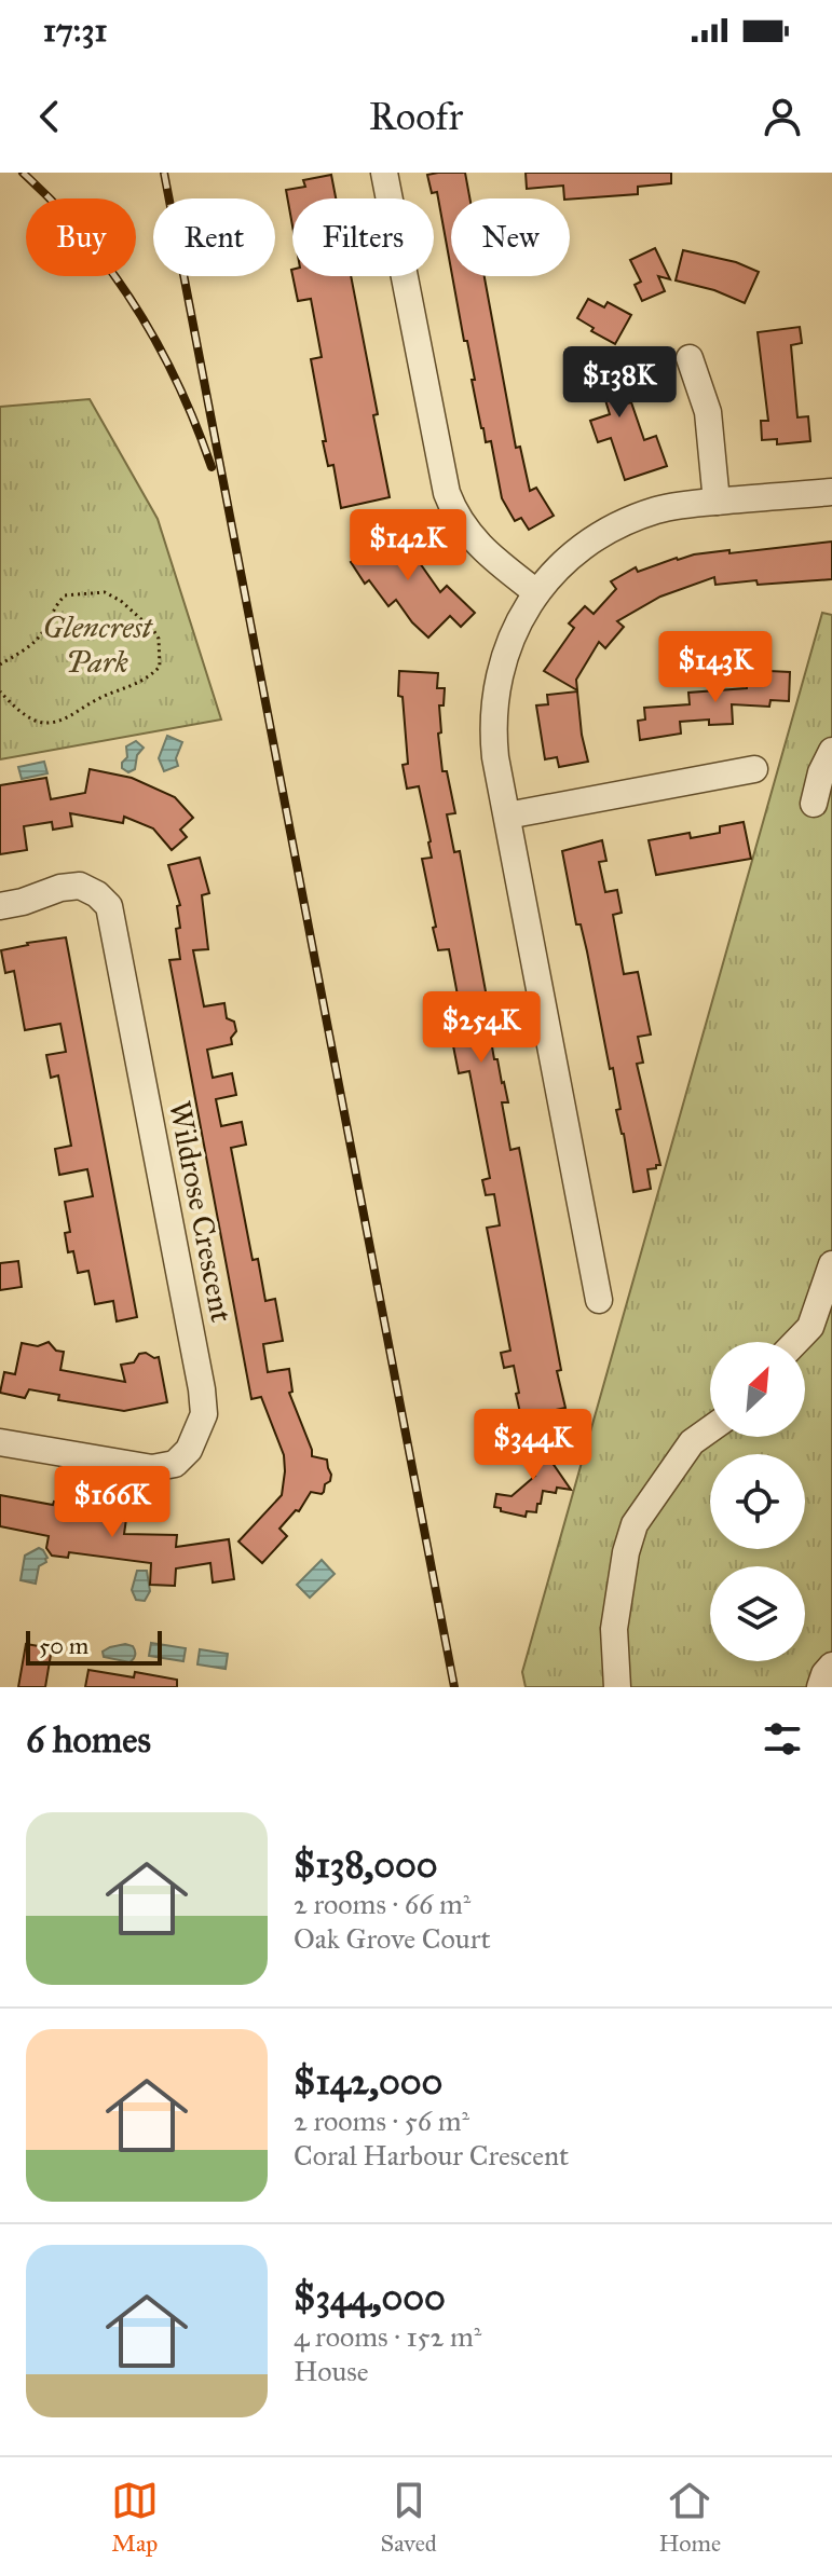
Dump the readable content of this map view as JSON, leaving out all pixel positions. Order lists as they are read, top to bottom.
{
  "streets": {
    "street": ["Wildrose Crescent"]
  },
  "parks": ["Glencrest Park"],
  "scale_bar": "50 m",
  "north": "top right",
  "page": {
    "status": "17:31",
    "header": "Roofr",
    "chip": [
      "Buy",
      "Rent",
      "Filters",
      "New"
    ],
    "price": [
      "$138K",
      "$142K",
      "$143K",
      "$254K",
      "$344K",
      "$166K"
    ],
    "scale": "50 m",
    "heading": "6 homes",
    "list": [
      {
        "name": "$138,000",
        "note": "2 rooms · 66 m² · Oak Grove Court"
      },
      {
        "name": "$142,000",
        "note": "2 rooms · 56 m² · Coral Harbour Crescent"
      },
      {
        "name": "$344,000",
        "note": "4 rooms · 152 m² · House"
      }
    ],
    "tabs": ["Map", "Saved", "Home"]
  }
}
